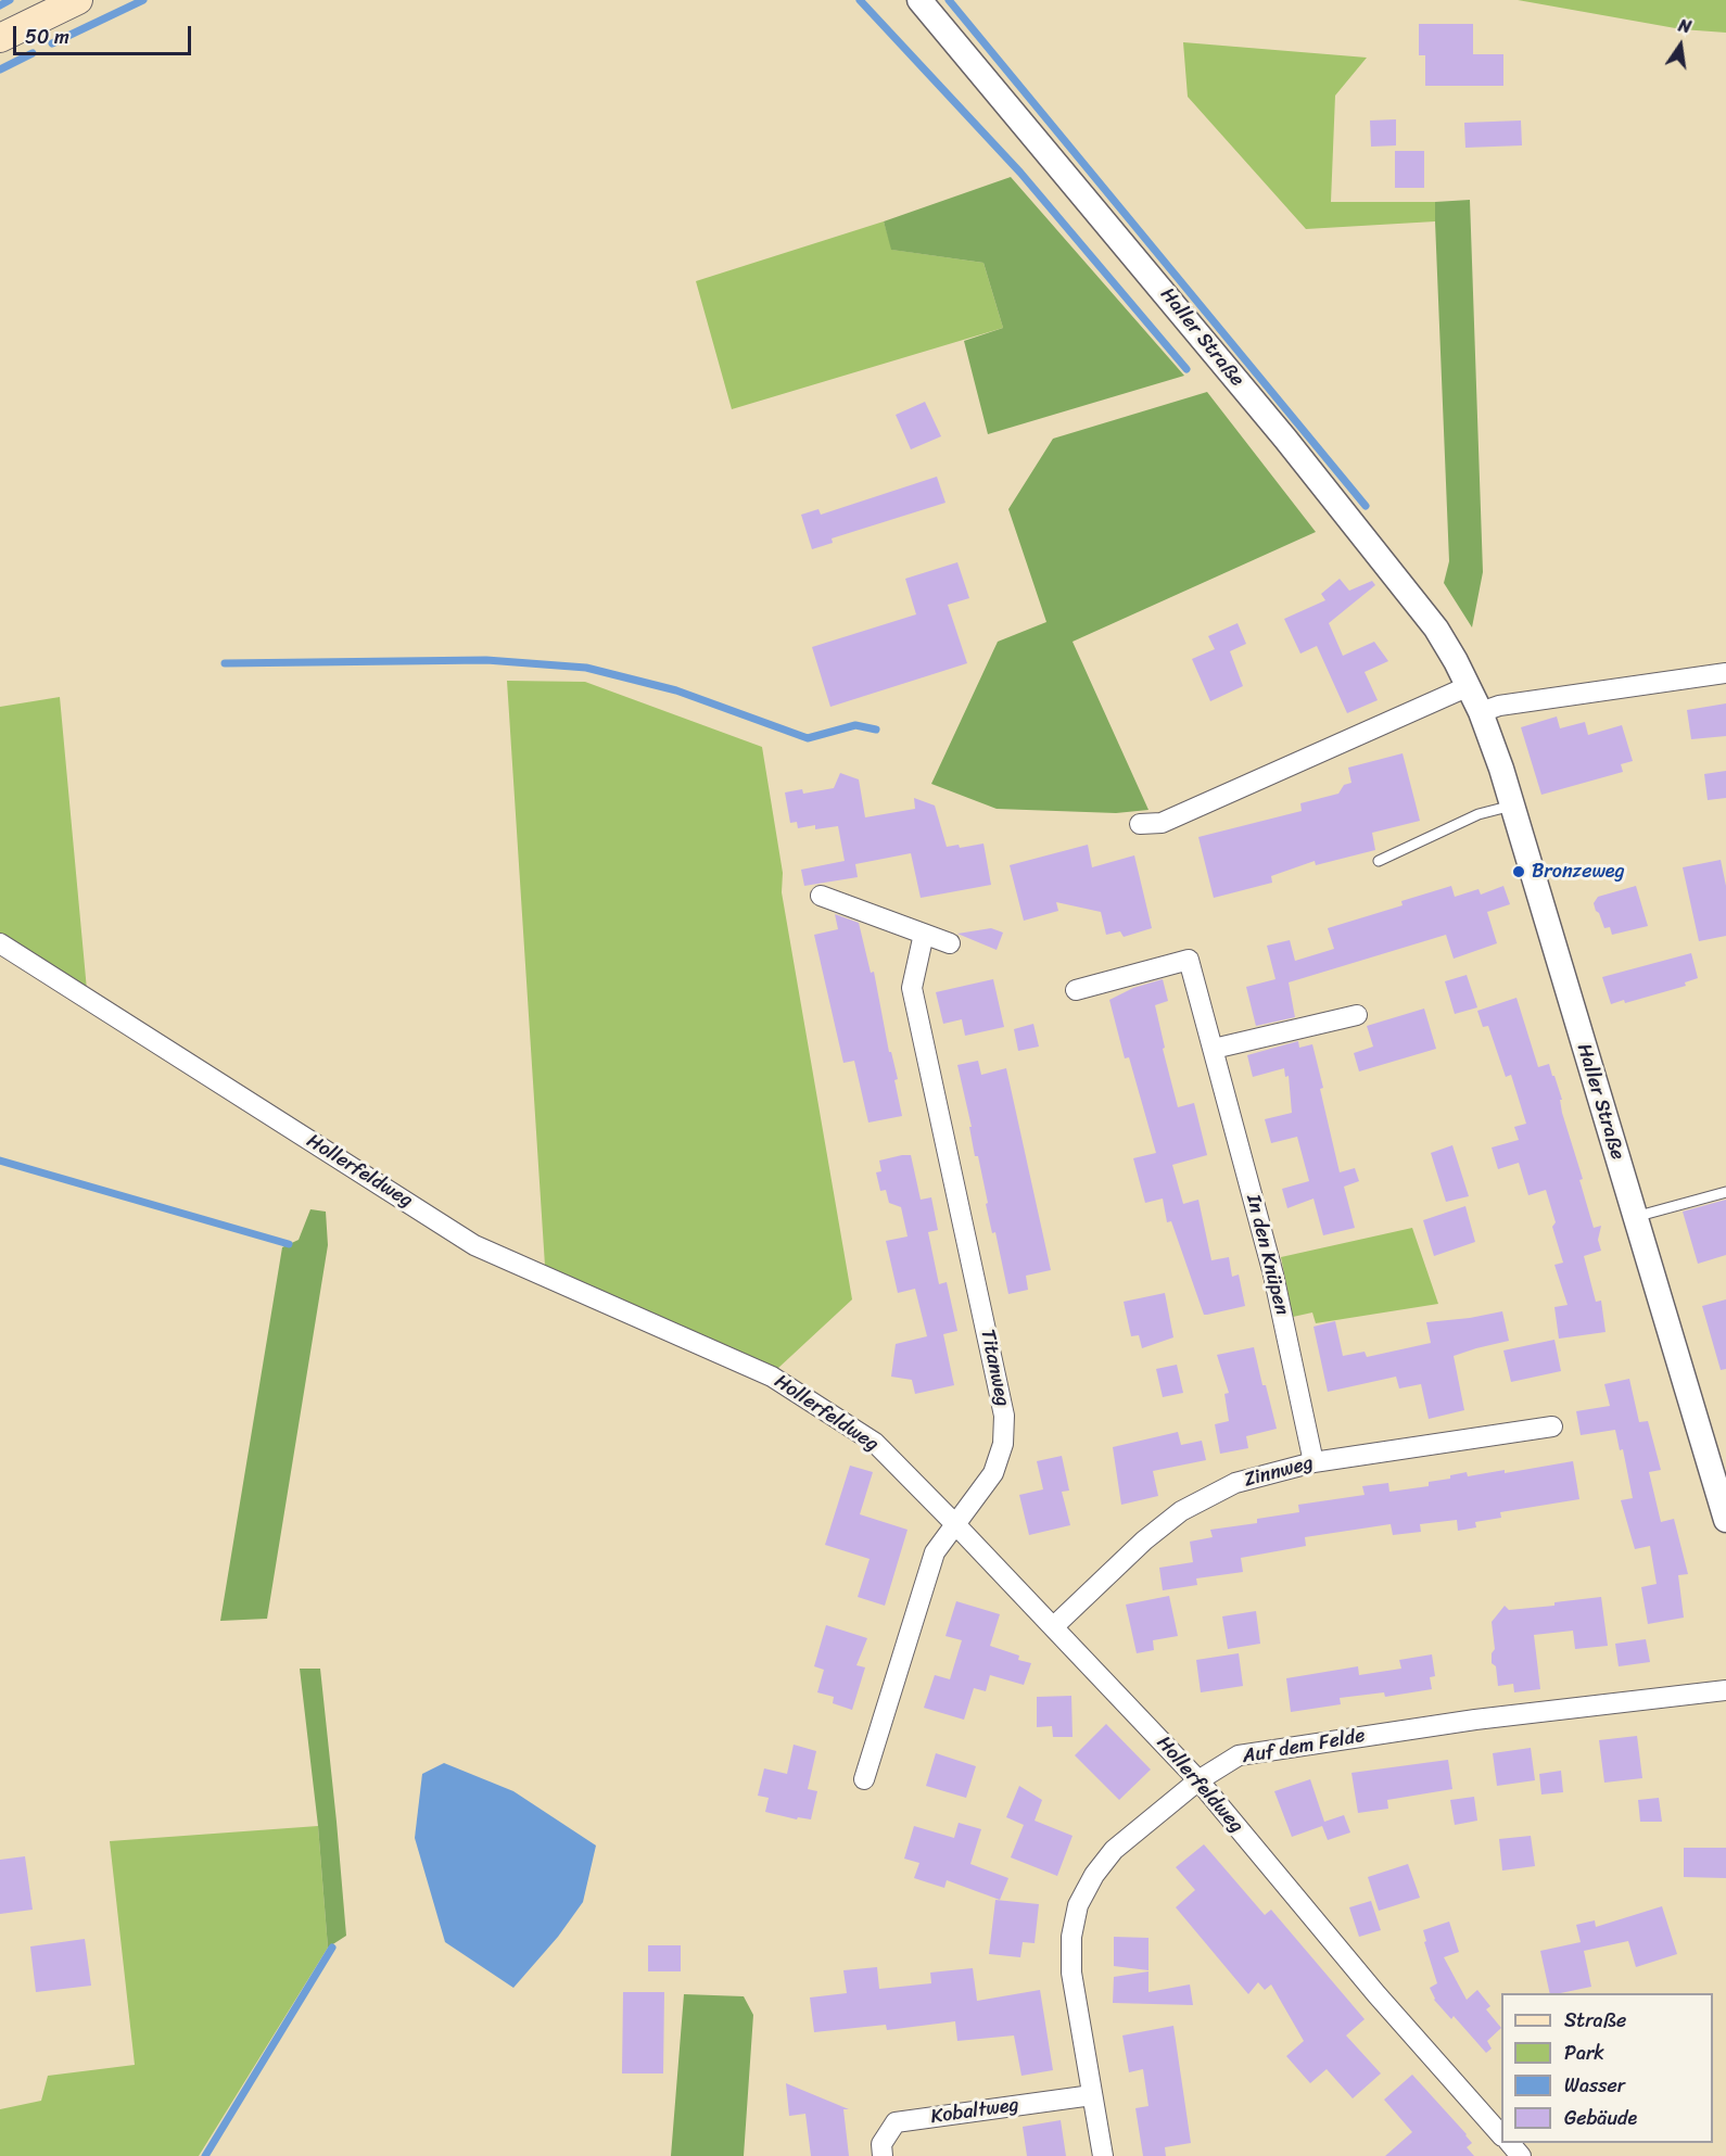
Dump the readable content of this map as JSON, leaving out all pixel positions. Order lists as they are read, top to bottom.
{
  "streets": {
    "street": [
      "Haller Straße",
      "Hollerfeldweg",
      "In den Knüpen",
      "Titanweg",
      "Zinnweg",
      "Auf dem Felde",
      "Kobaltweg"
    ]
  },
  "crossings": [
    ["Hollerfeldweg", "Titanweg"],
    ["Hollerfeldweg", "Zinnweg"],
    ["Hollerfeldweg", "Auf dem Felde"],
    ["In den Knüpen", "Zinnweg"],
    ["Auf dem Felde", "Kobaltweg"]
  ],
  "places": ["Bronzeweg"],
  "legend": [
    "Straße",
    "Park",
    "Wasser",
    "Gebäude"
  ],
  "scale_bar": "50 m",
  "north": "top"
}
